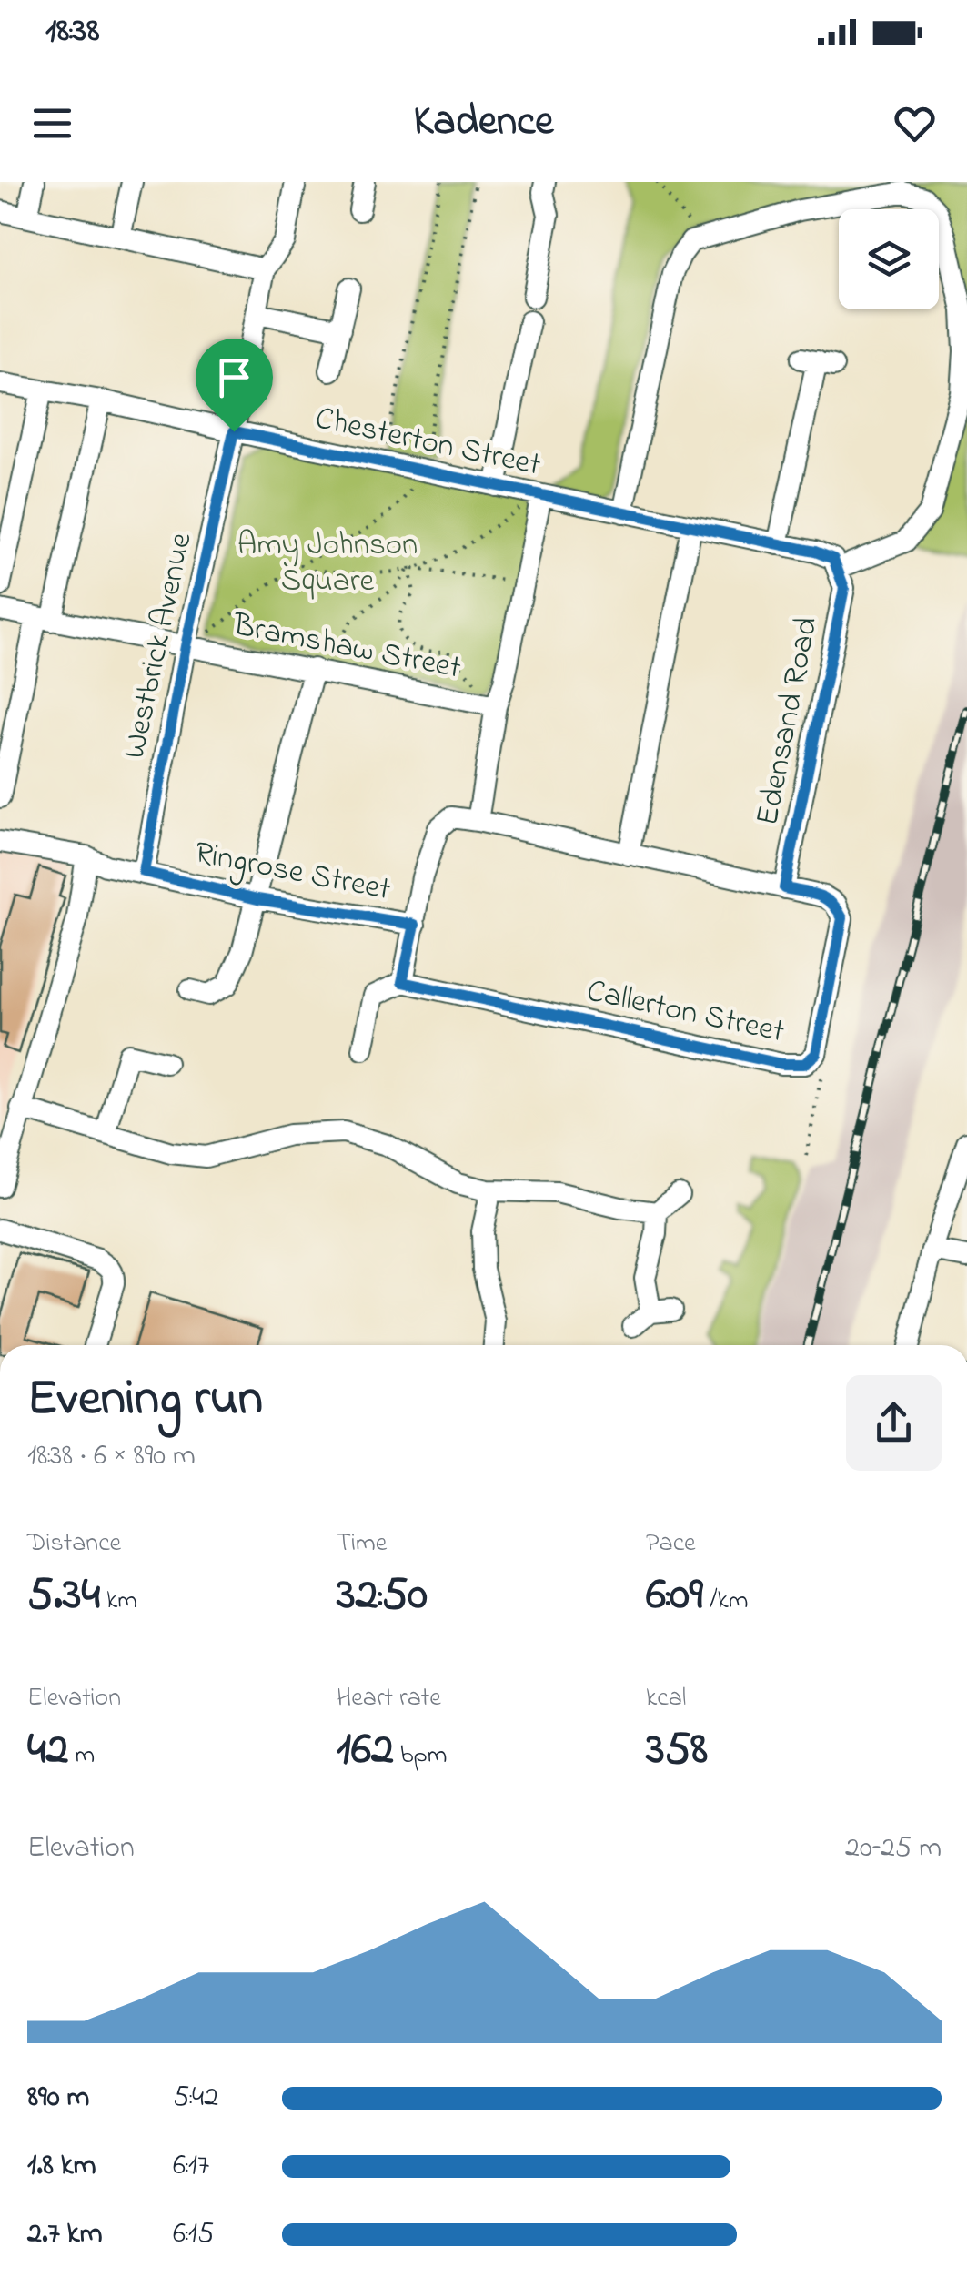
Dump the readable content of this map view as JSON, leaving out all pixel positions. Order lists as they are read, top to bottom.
{
  "streets": {
    "street": [
      "Chesterton Street",
      "Bramshaw Street",
      "Westbrick Avenue",
      "Edensand Road",
      "Ringrose Street",
      "Callerton Street"
    ]
  },
  "crossings": [
    ["Chesterton Street", "Bramshaw Street"],
    ["Chesterton Street", "Westbrick Avenue"],
    ["Chesterton Street", "Edensand Road"],
    ["Bramshaw Street", "Westbrick Avenue"],
    ["Westbrick Avenue", "Ringrose Street"],
    ["Edensand Road", "Callerton Street"],
    ["Ringrose Street", "Callerton Street"]
  ],
  "parks": ["Amy Johnson Square"],
  "page": {
    "status": "18:38",
    "header": "Kadence",
    "heading": ["Evening run", "18:38 · 6 × 890 m"],
    "stats": [
      ["Distance", "5.34 km"],
      ["Time", "32:50"],
      ["Pace", "6:09 /km"],
      ["Elevation", "42 m"],
      ["Heart rate", "162 bpm"],
      ["kcal", "358"]
    ],
    "chart": ["Elevation", "20–25 m"],
    "list": [
      {
        "name": "890 m",
        "note": "5:42"
      },
      {
        "name": "1.8 km",
        "note": "6:17"
      },
      {
        "name": "2.7 km",
        "note": "6:15"
      }
    ]
  }
}
